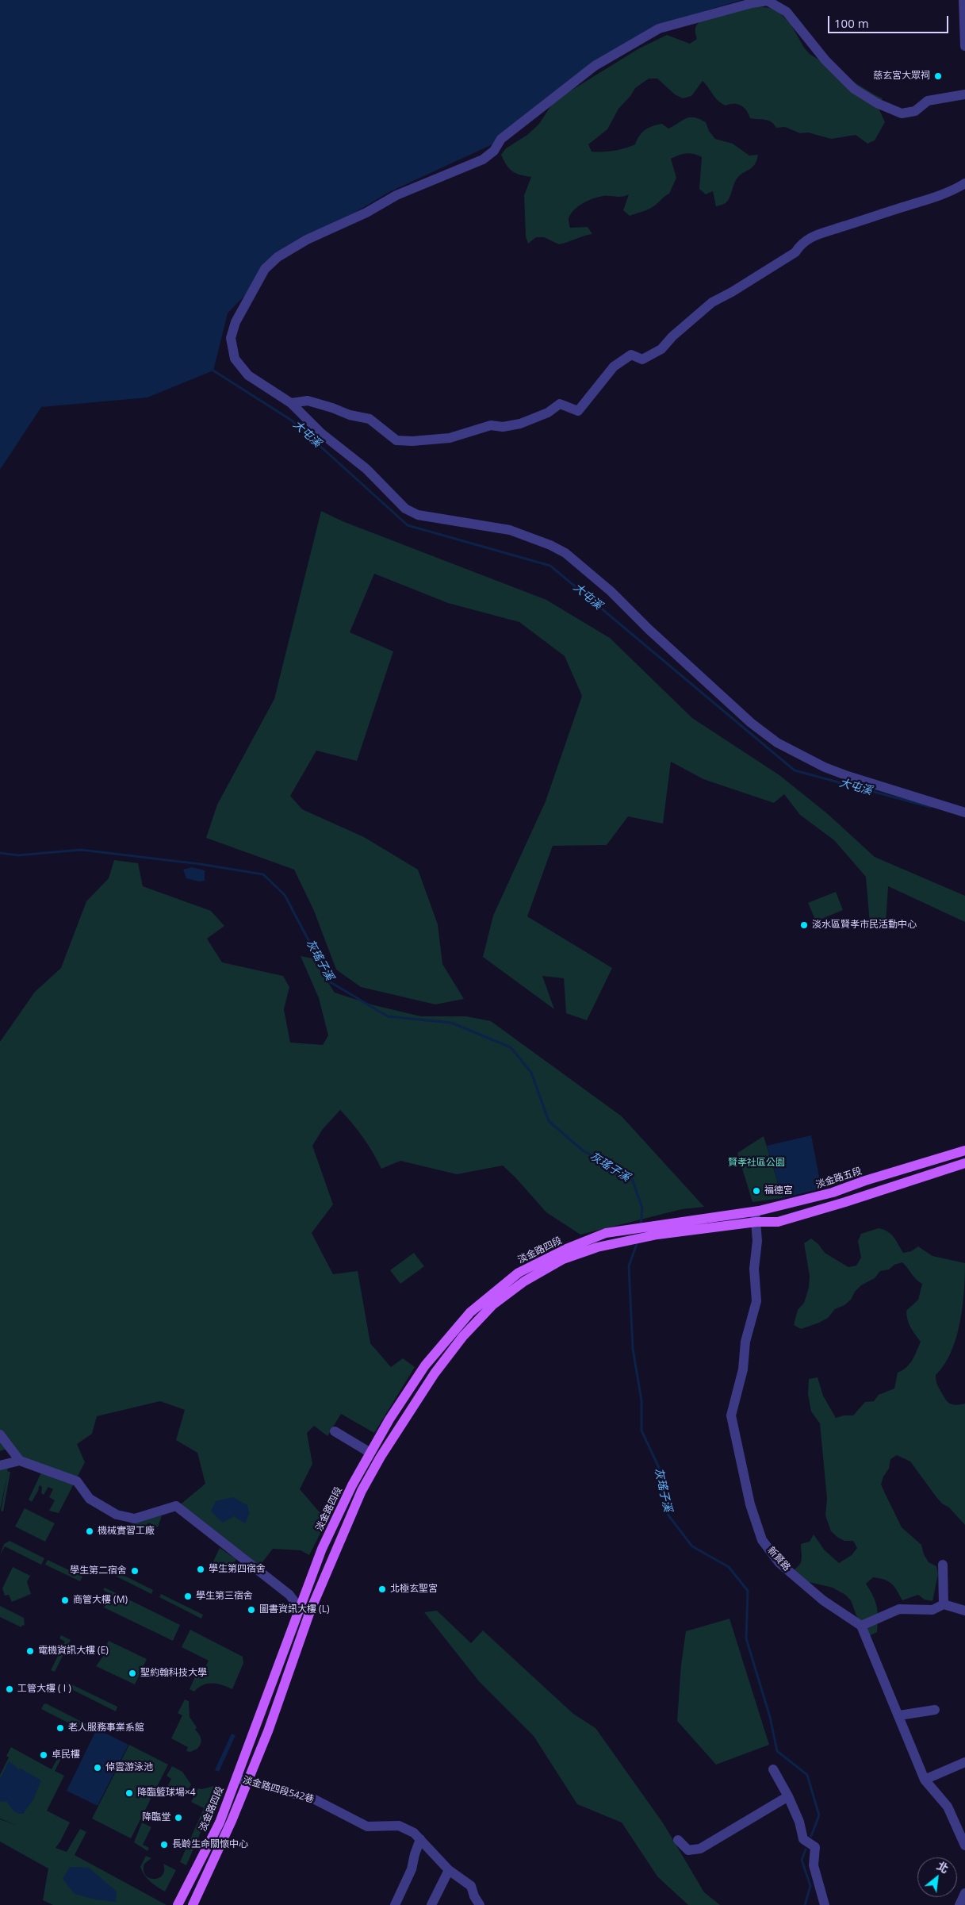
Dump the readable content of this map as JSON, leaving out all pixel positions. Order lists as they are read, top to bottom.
{
  "streets": {
    "main road": ["淡金路五段", "淡金路四段"],
    "street": ["新賢路", "淡金路四段542巷"]
  },
  "crossings": [
    ["淡金路五段", "淡金路四段"],
    ["淡金路五段", "新賢路"],
    ["淡金路四段", "淡金路四段542巷"]
  ],
  "water": ["大屯溪", "灰瑤子溪"],
  "parks": ["賢孝社區公園"],
  "places": [
    "慈玄宮大眾祠",
    "淡水區賢孝市民活動中心",
    "福德宮",
    "機械實習工廠",
    "學生第四宿舍",
    "學生第二宿舍",
    "北極玄聖宮",
    "學生第三宿舍",
    "商管大樓 (M)",
    "圖書資訊大樓 (L)",
    "電機資訊大樓 (E)",
    "聖約翰科技大學",
    "工管大樓 ( I )",
    "老人服務事業系館",
    "卓民樓",
    "倬雲游泳池",
    "降臨籃球場×4",
    "降臨堂",
    "長齡生命關懷中心"
  ],
  "scale_bar": "100 m",
  "north": "top right"
}
